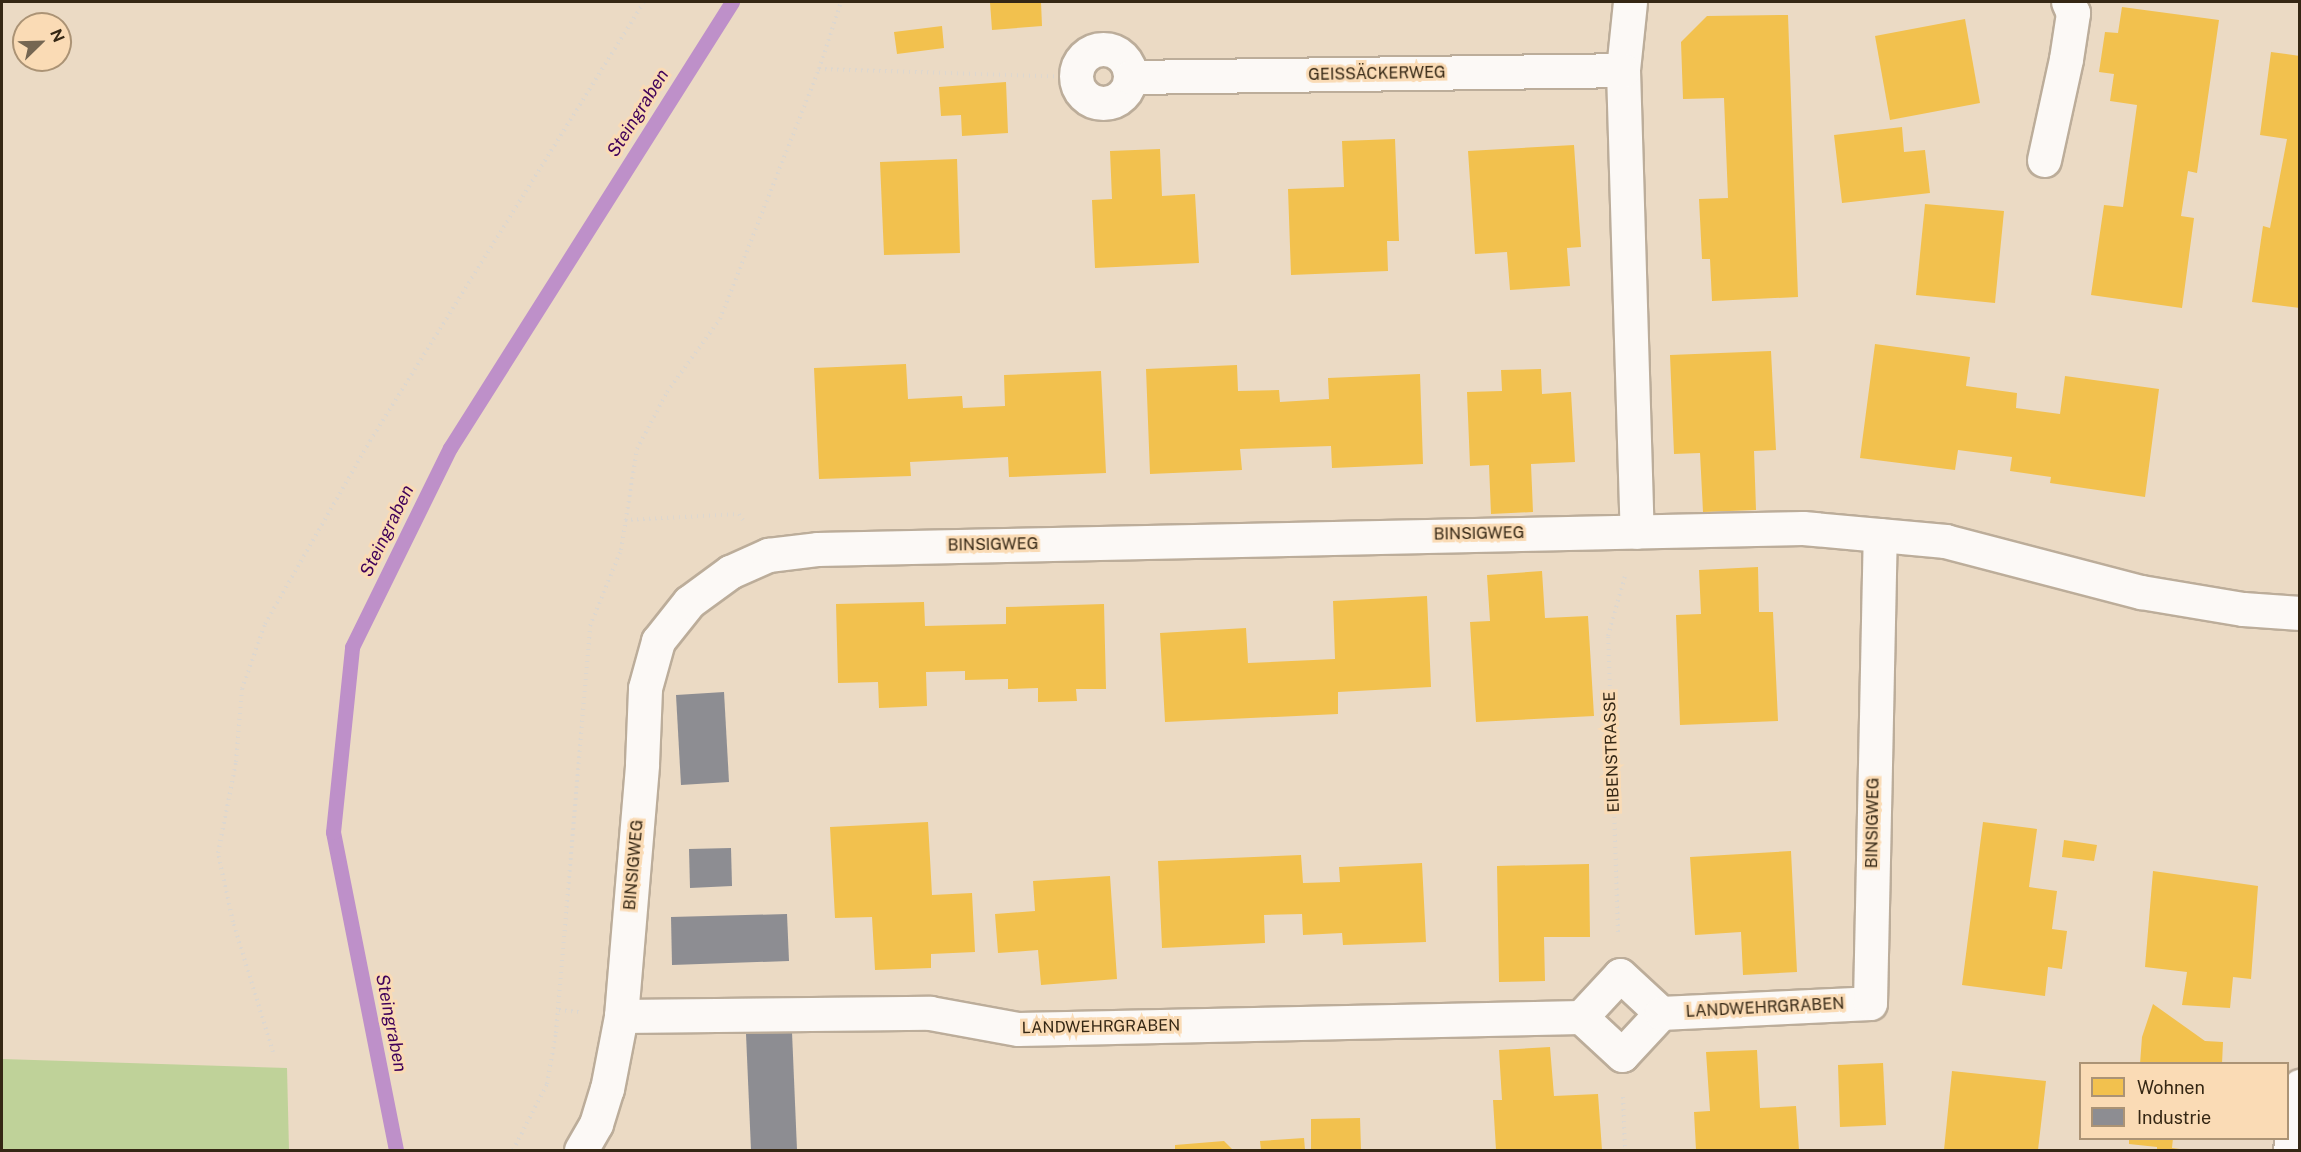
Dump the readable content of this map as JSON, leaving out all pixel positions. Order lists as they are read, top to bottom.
{
  "streets": {
    "street": ["GEISSÄCKERWEG", "BINSIGWEG", "LANDWEHRGRABEN"],
    "path": ["EIBENSTRASSE"]
  },
  "crossings": [
    ["BINSIGWEG", "EIBENSTRASSE"],
    ["BINSIGWEG", "LANDWEHRGRABEN"]
  ],
  "water": ["Steingraben"],
  "legend": ["Wohnen", "Industrie"],
  "north": "top right"
}
